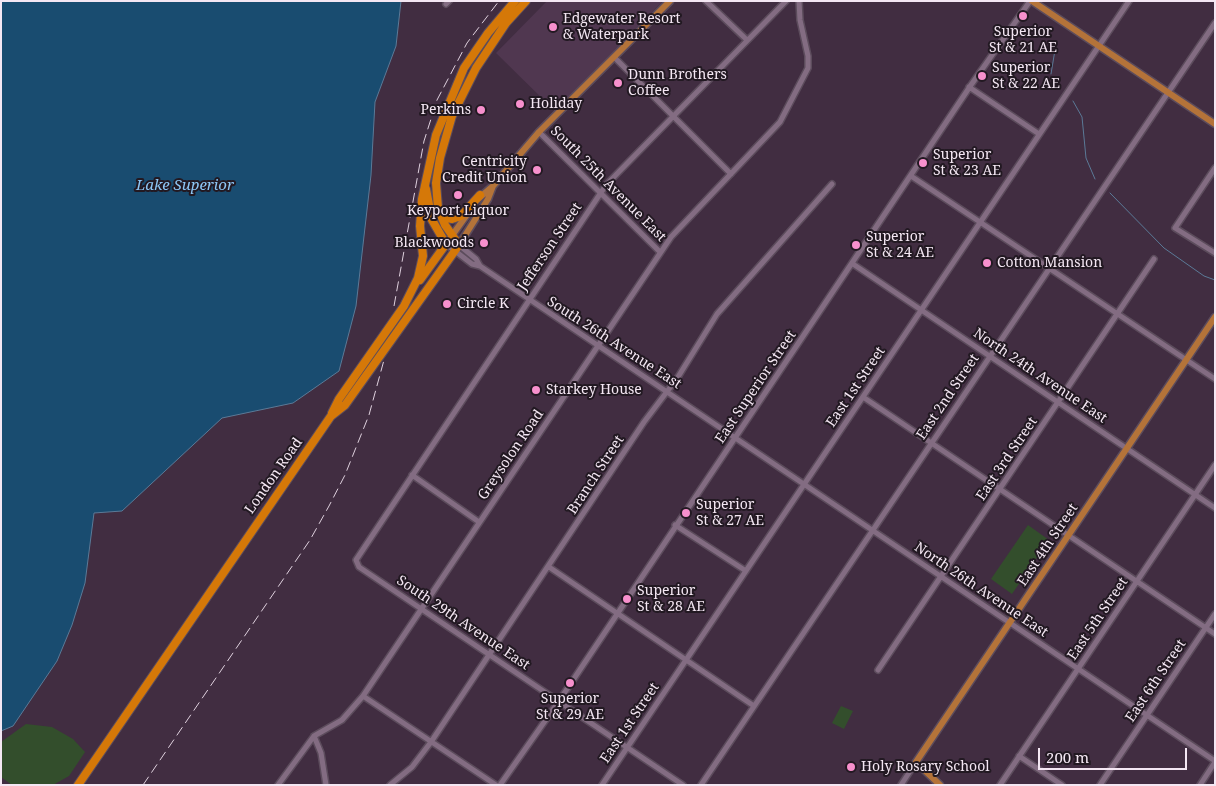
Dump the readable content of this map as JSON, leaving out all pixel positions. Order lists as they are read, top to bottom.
{
  "streets": {
    "highway": ["London Road"],
    "main road": ["East 4th Street"],
    "street": [
      "South 25th Avenue East",
      "Jefferson Street",
      "South 26th Avenue East",
      "North 24th Avenue East",
      "East Superior Street",
      "East 1st Street",
      "East 2nd Street",
      "Greysolon Road",
      "East 3rd Street",
      "Branch Street",
      "North 26th Avenue East",
      "East 5th Street",
      "South 29th Avenue East",
      "East 6th Street"
    ]
  },
  "crossings": [
    ["South 25th Avenue East", "Jefferson Street"],
    ["South 25th Avenue East", "Greysolon Road"],
    ["South 25th Avenue East", "London Road"],
    ["Jefferson Street", "South 26th Avenue East"],
    ["Jefferson Street", "South 29th Avenue East"],
    ["South 26th Avenue East", "East Superior Street"],
    ["South 26th Avenue East", "Greysolon Road"],
    ["South 26th Avenue East", "Branch Street"],
    ["South 26th Avenue East", "London Road"],
    ["South 26th Avenue East", "North 26th Avenue East"],
    ["North 24th Avenue East", "East Superior Street"],
    ["North 24th Avenue East", "East 1st Street"],
    ["North 24th Avenue East", "East 2nd Street"],
    ["North 24th Avenue East", "East 3rd Street"],
    ["North 24th Avenue East", "East 4th Street"],
    ["North 24th Avenue East", "East 5th Street"],
    ["East Superior Street", "North 26th Avenue East"],
    ["East Superior Street", "South 29th Avenue East"],
    ["East 1st Street", "North 26th Avenue East"],
    ["East 1st Street", "South 29th Avenue East"],
    ["East 2nd Street", "North 26th Avenue East"],
    ["Greysolon Road", "South 29th Avenue East"],
    ["East 3rd Street", "North 26th Avenue East"],
    ["Branch Street", "South 29th Avenue East"],
    ["East 4th Street", "North 26th Avenue East"],
    ["North 26th Avenue East", "East 5th Street"],
    ["North 26th Avenue East", "East 6th Street"]
  ],
  "water": ["Lake Superior"],
  "places": [
    "Superior St & 21 AE",
    "Edgewater Resort & Waterpark",
    "Superior St & 22 AE",
    "Dunn Brothers Coffee",
    "Holiday",
    "Perkins",
    "Superior St & 23 AE",
    "Centricity Credit Union",
    "Keyport Liquor",
    "Blackwoods",
    "Superior St & 24 AE",
    "Cotton Mansion",
    "Circle K",
    "Starkey House",
    "Superior St & 27 AE",
    "Superior St & 28 AE",
    "Superior St & 29 AE",
    "Holy Rosary School"
  ],
  "scale_bar": "200 m"
}
